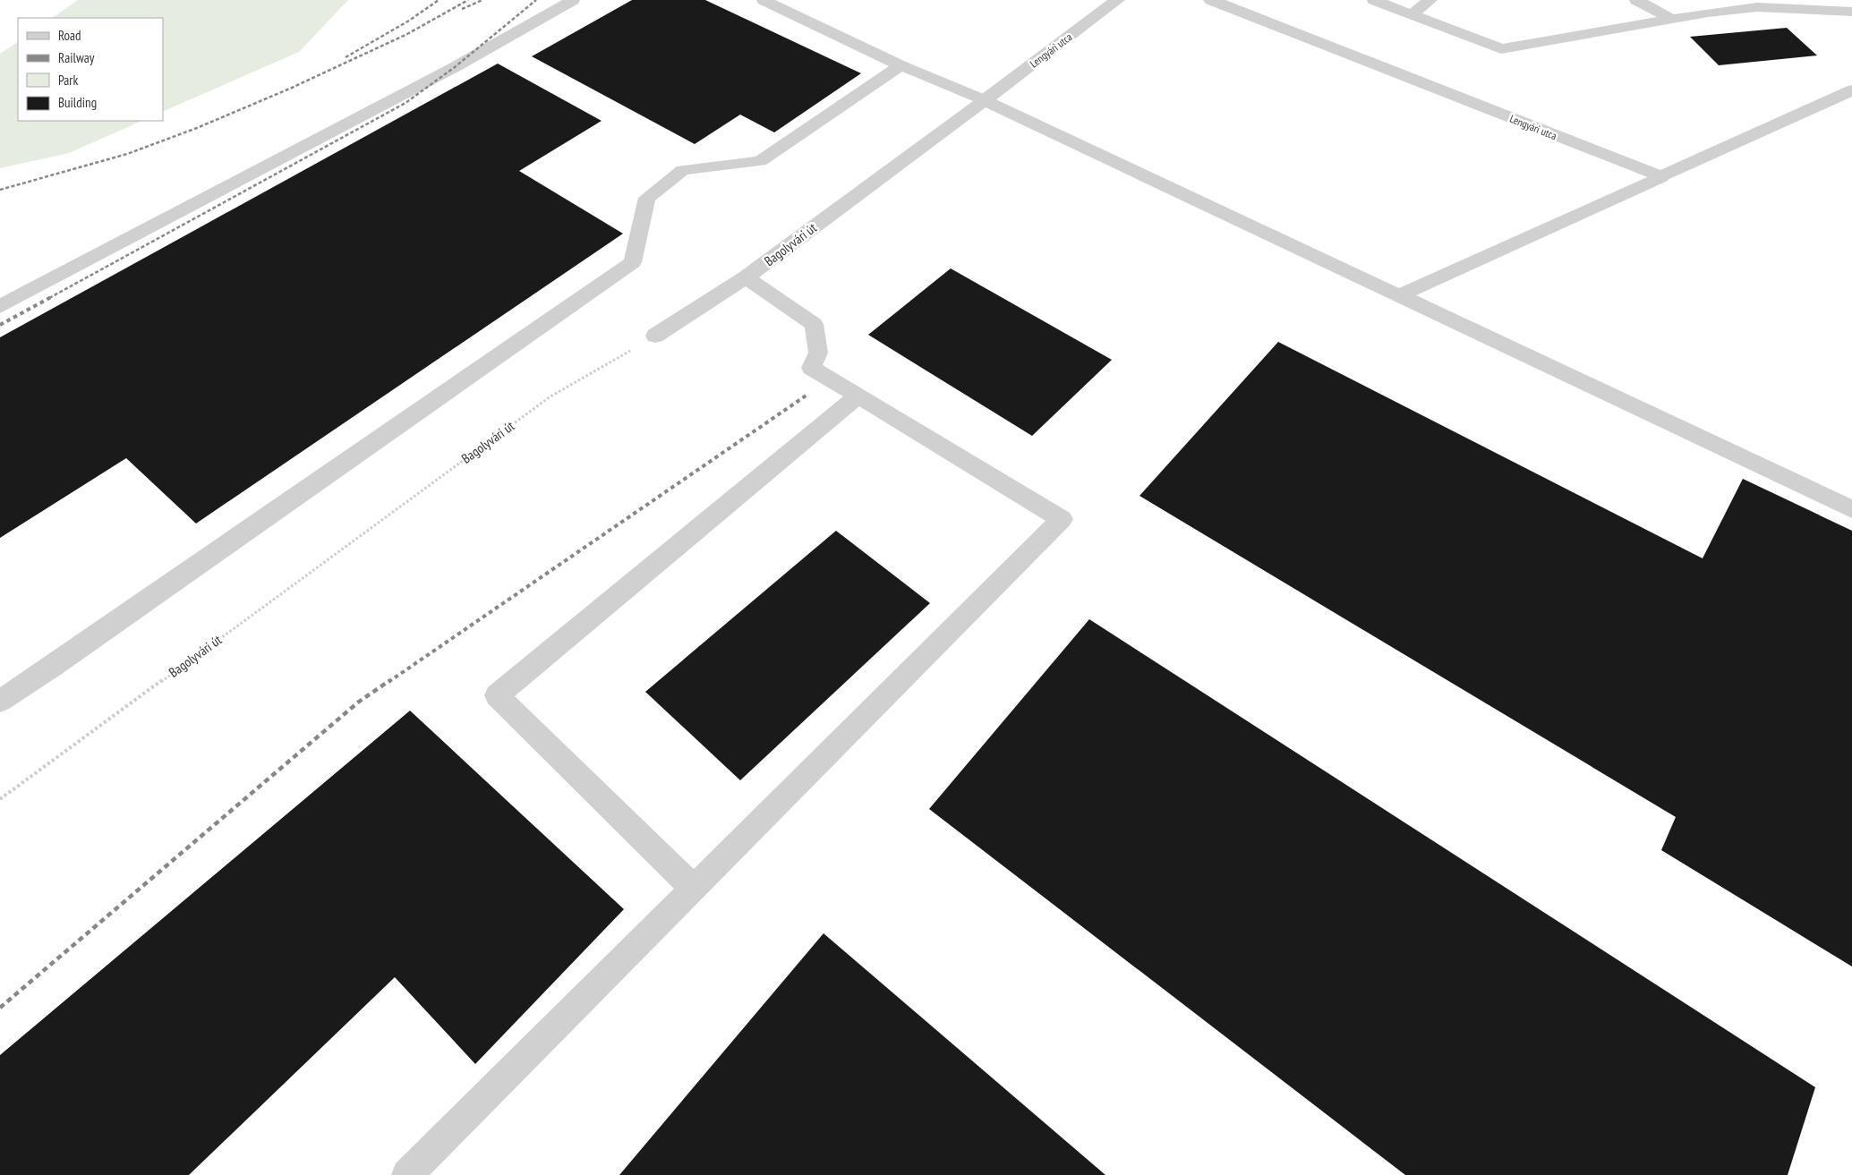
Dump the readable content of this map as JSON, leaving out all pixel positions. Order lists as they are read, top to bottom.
{
  "streets": {
    "street": ["Lengyári utca"],
    "lane": ["Bagolyvári út"]
  },
  "crossings": [
    ["Lengyári utca", "Bagolyvári út"]
  ],
  "legend": [
    "Road",
    "Railway",
    "Park",
    "Building"
  ]
}
